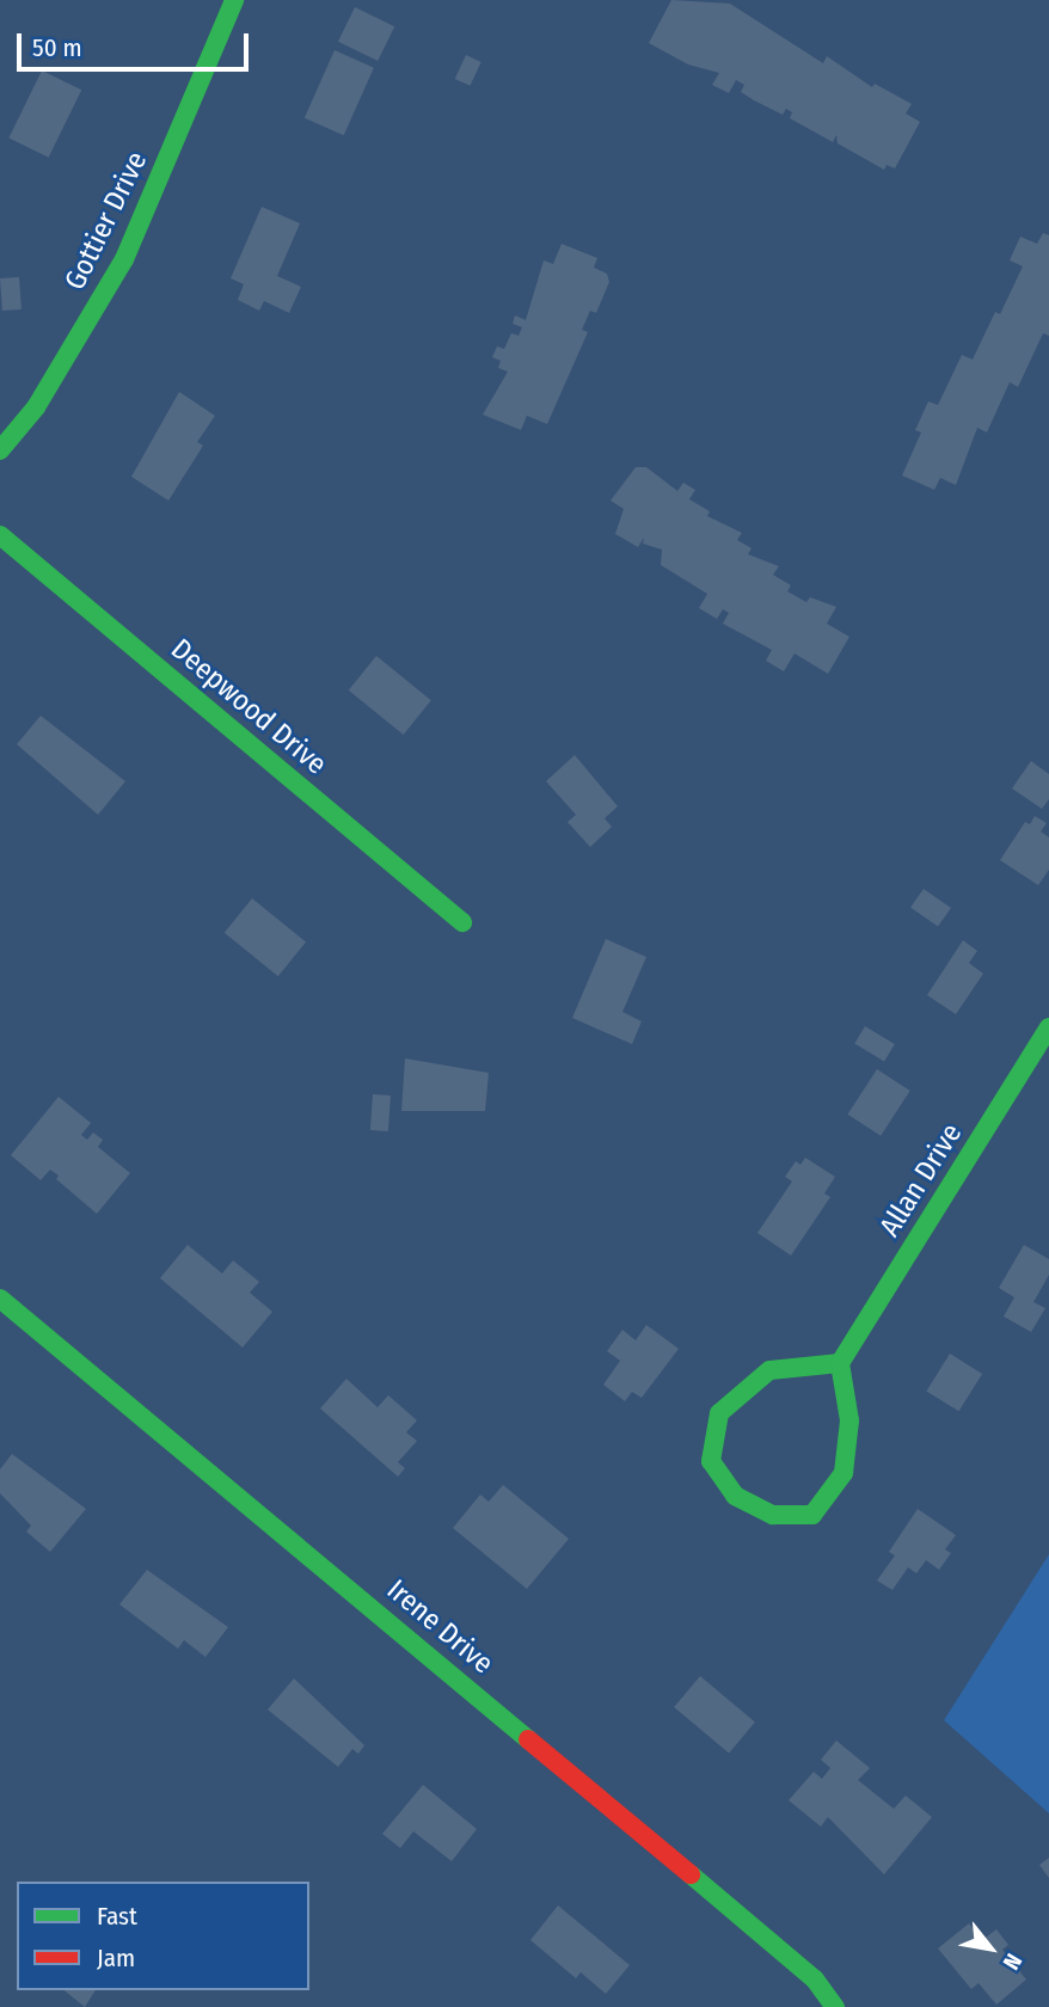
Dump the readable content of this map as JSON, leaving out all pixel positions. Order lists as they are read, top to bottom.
{
  "streets": {
    "street": [
      "Gottier Drive",
      "Deepwood Drive",
      "Allan Drive",
      "Irene Drive"
    ]
  },
  "legend": ["Fast", "Jam"],
  "scale_bar": "50 m",
  "north": "bottom right"
}
